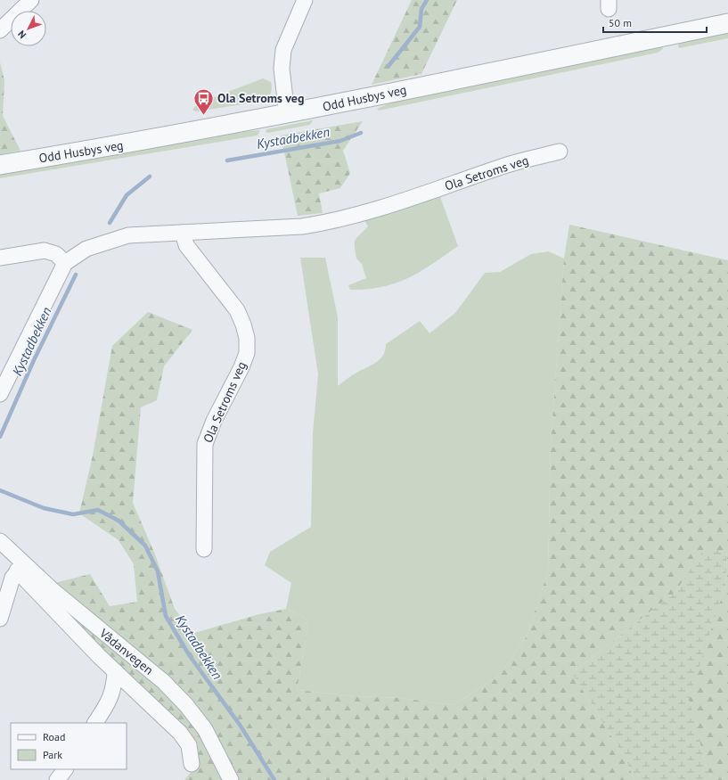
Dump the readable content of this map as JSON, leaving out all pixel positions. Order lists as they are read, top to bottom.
{
  "streets": {
    "street": ["Odd Husbys veg", "Ola Setroms veg", "Vådanvegen"]
  },
  "water": ["Kystadbekken"],
  "places": {
    "bus stop": ["Ola Setroms veg"]
  },
  "legend": ["Road", "Park"],
  "scale_bar": "50 m",
  "north": "bottom left"
}
